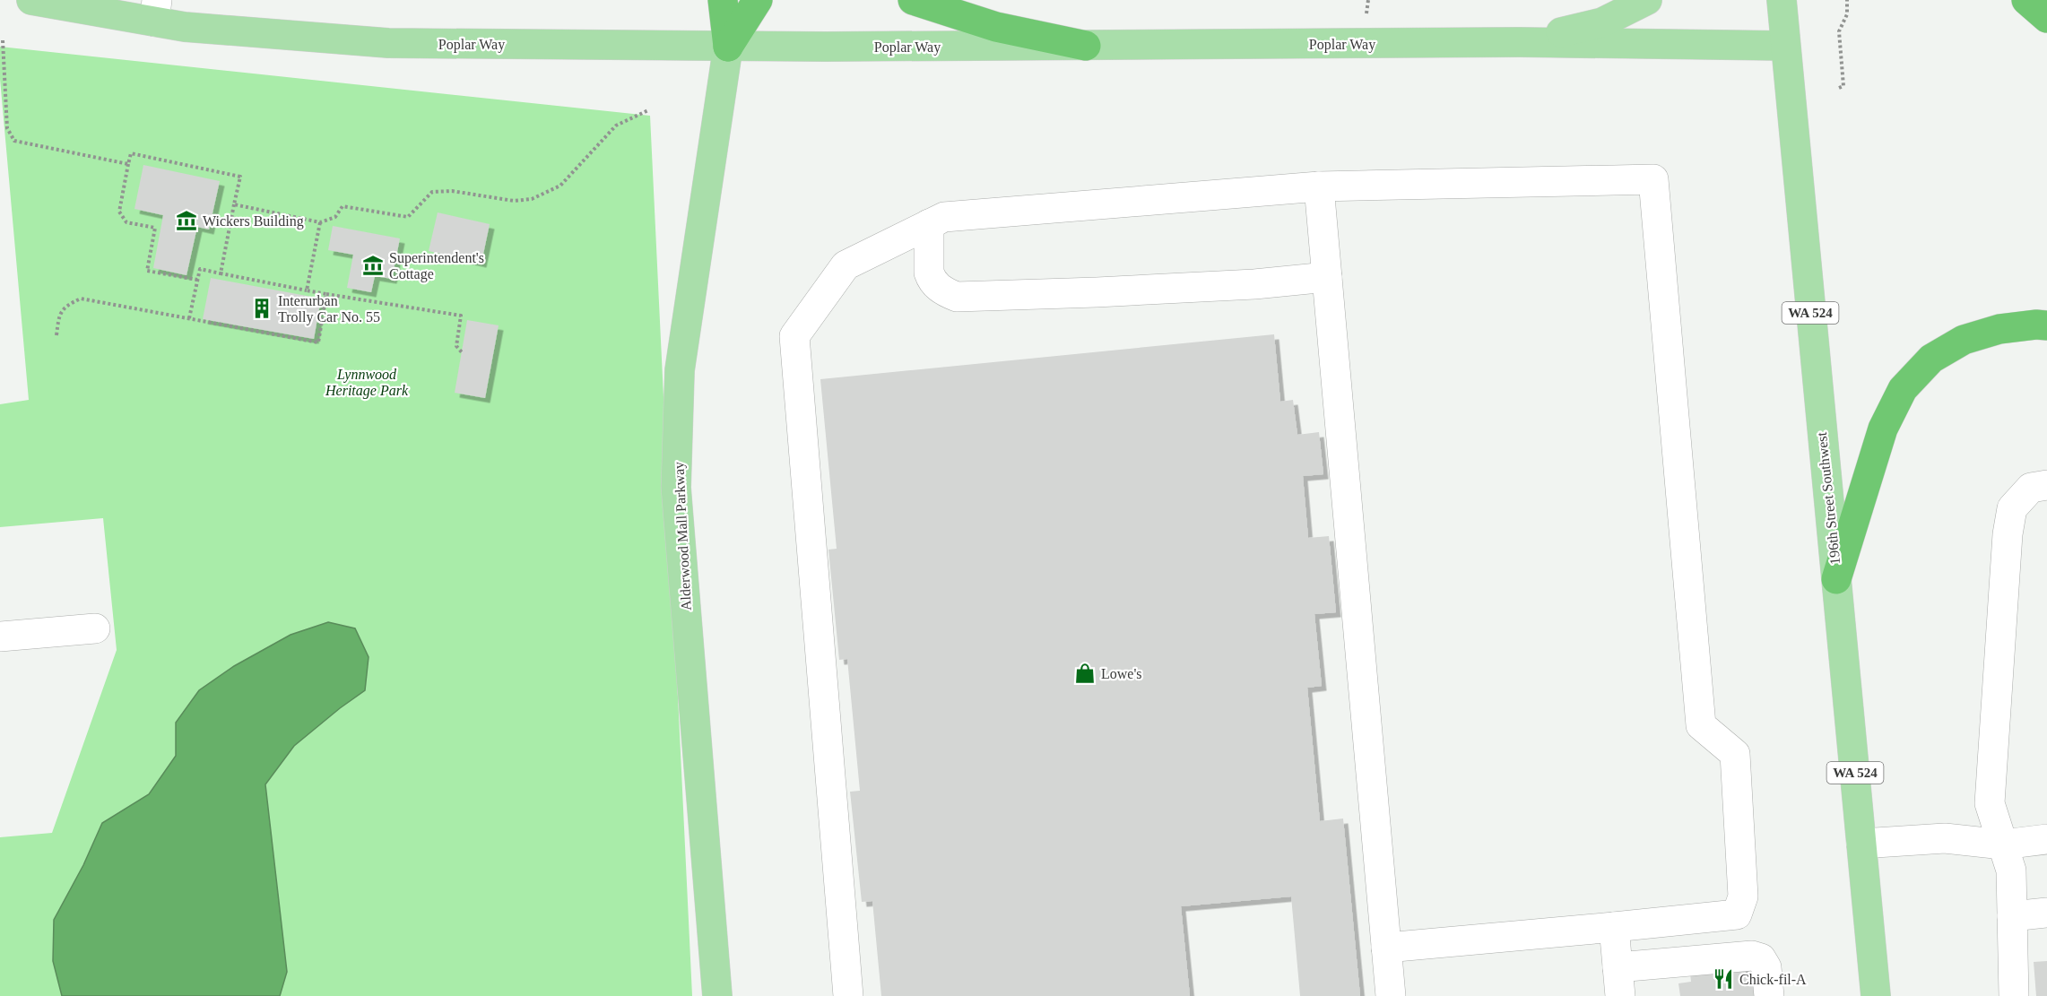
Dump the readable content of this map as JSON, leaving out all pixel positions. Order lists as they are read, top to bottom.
{
  "streets": {
    "main road": [
      "Poplar Way",
      "WA 524",
      "196th Street Southwest",
      "Alderwood Mall Parkway"
    ]
  },
  "crossings": [
    ["Poplar Way", "196th Street Southwest"],
    ["Poplar Way", "Alderwood Mall Parkway"]
  ],
  "parks": ["Lynnwood Heritage Park"],
  "places": {
    "museum": ["Wickers Building", "Superintendent's Cottage"],
    "building": ["Interurban Trolly Car No. 55"],
    "shop": ["Lowe's"],
    "restaurant": ["Chick-fil-A"]
  }
}
